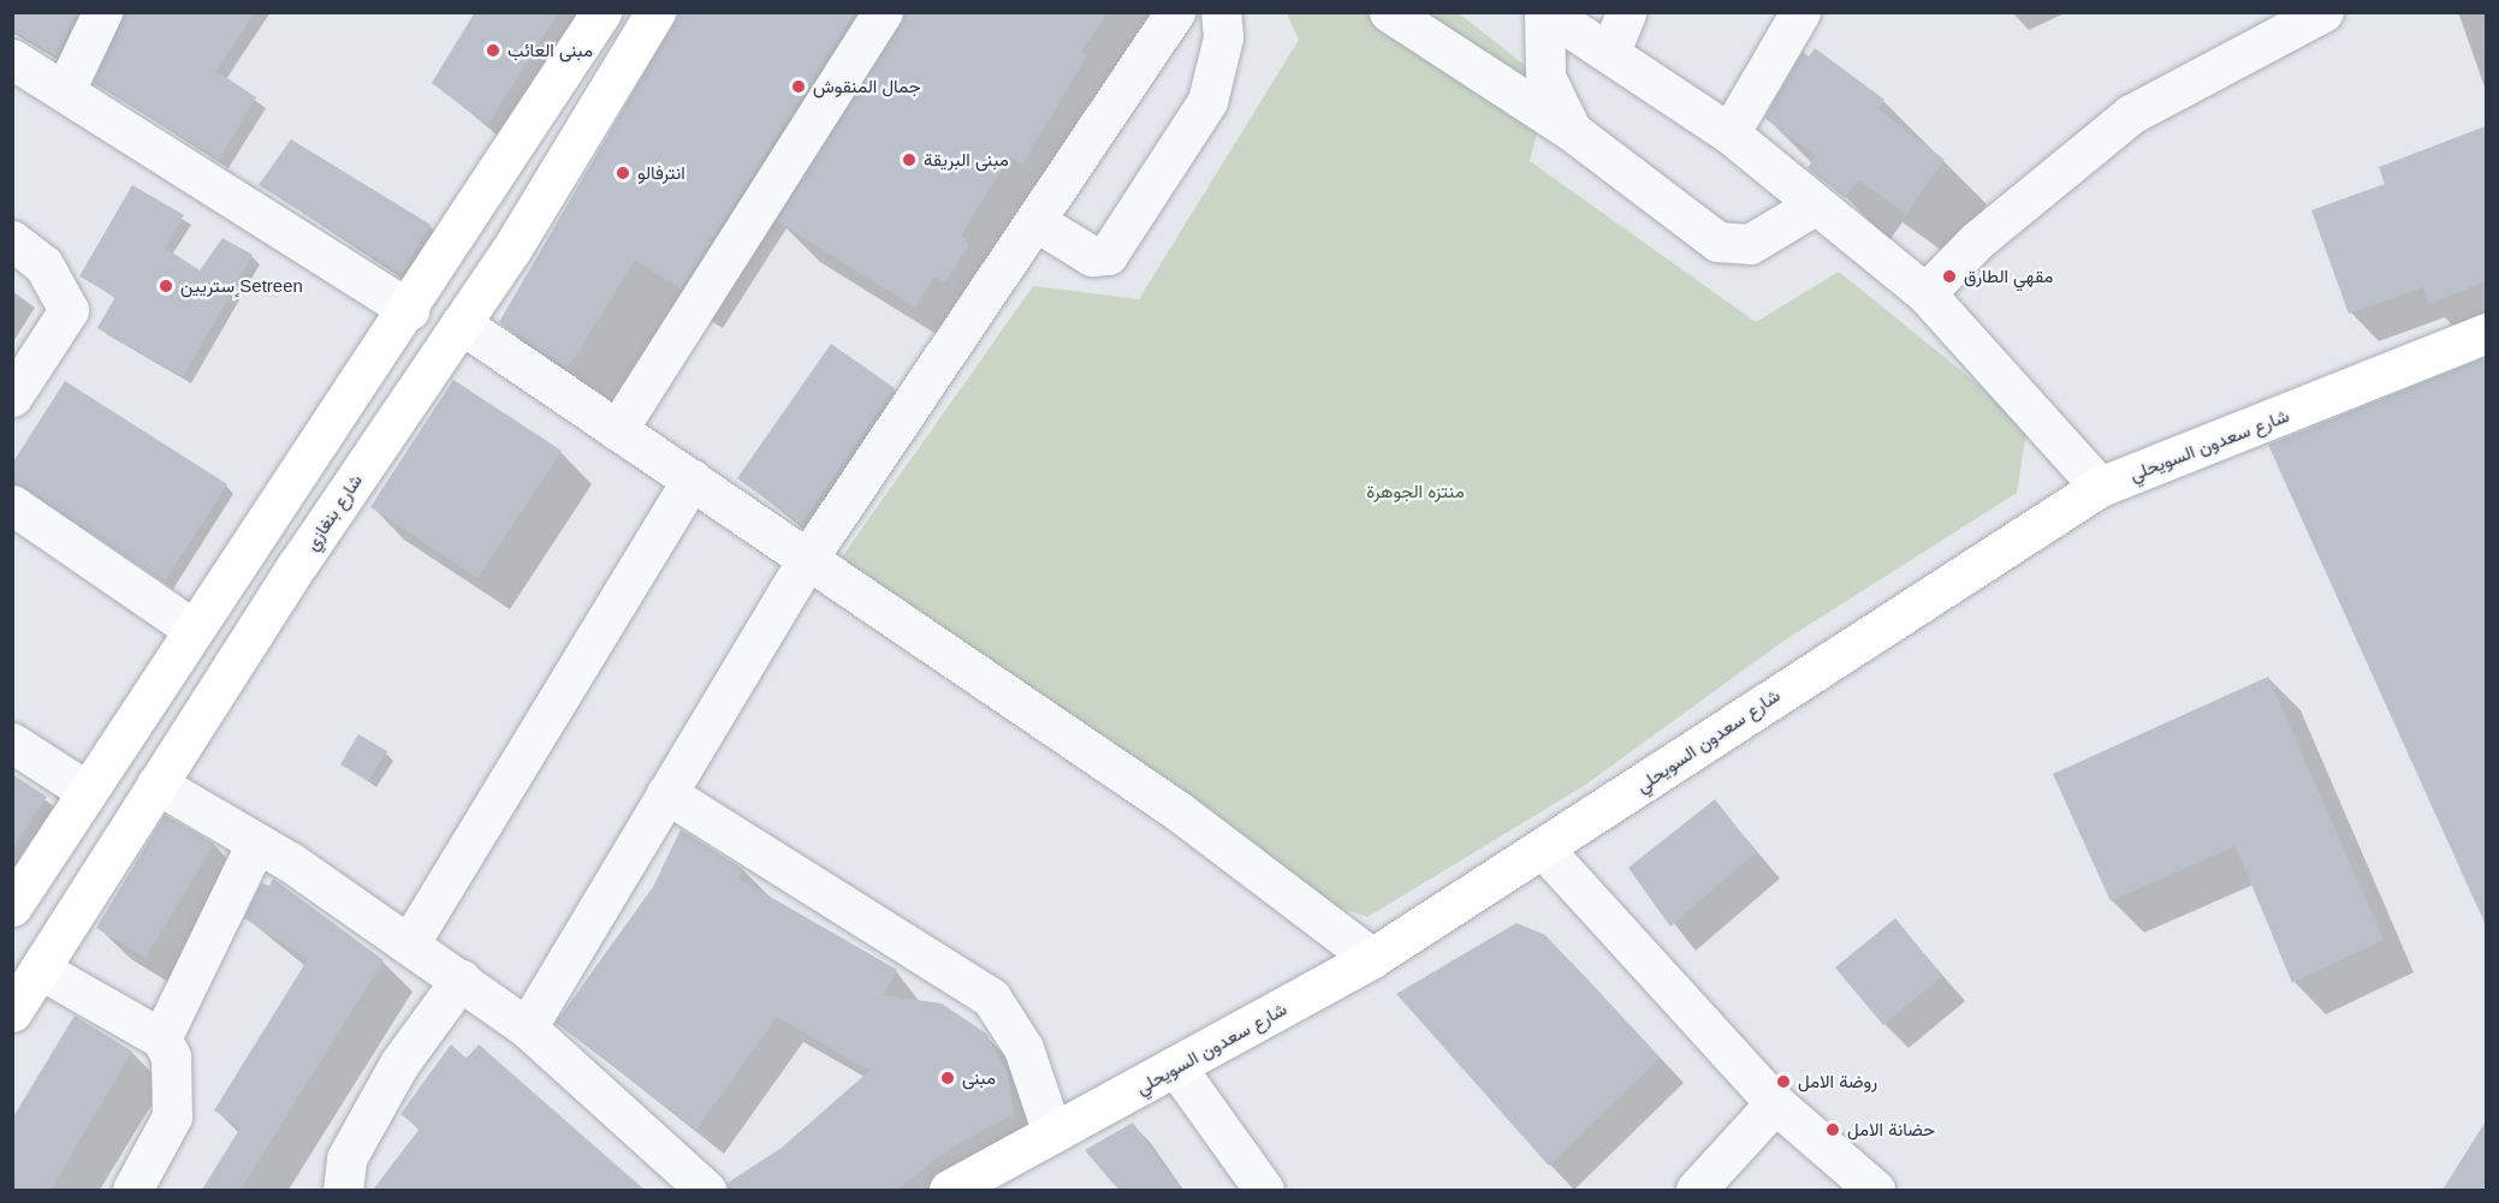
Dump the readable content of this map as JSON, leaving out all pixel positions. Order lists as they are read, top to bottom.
{
  "streets": {
    "main road": ["شارع سعدون السويحلي", "شارع بنغازي"]
  },
  "parks": ["منتزه الجوهرة"],
  "places": [
    "مبنى العائب",
    "جمال المنقوش",
    "مبنى البريقة",
    "انترفالو",
    "مقهي الطارق",
    "ستريين ٍSetreen",
    "مبنى",
    "روضة الامل",
    "حضانة الامل"
  ]
}
